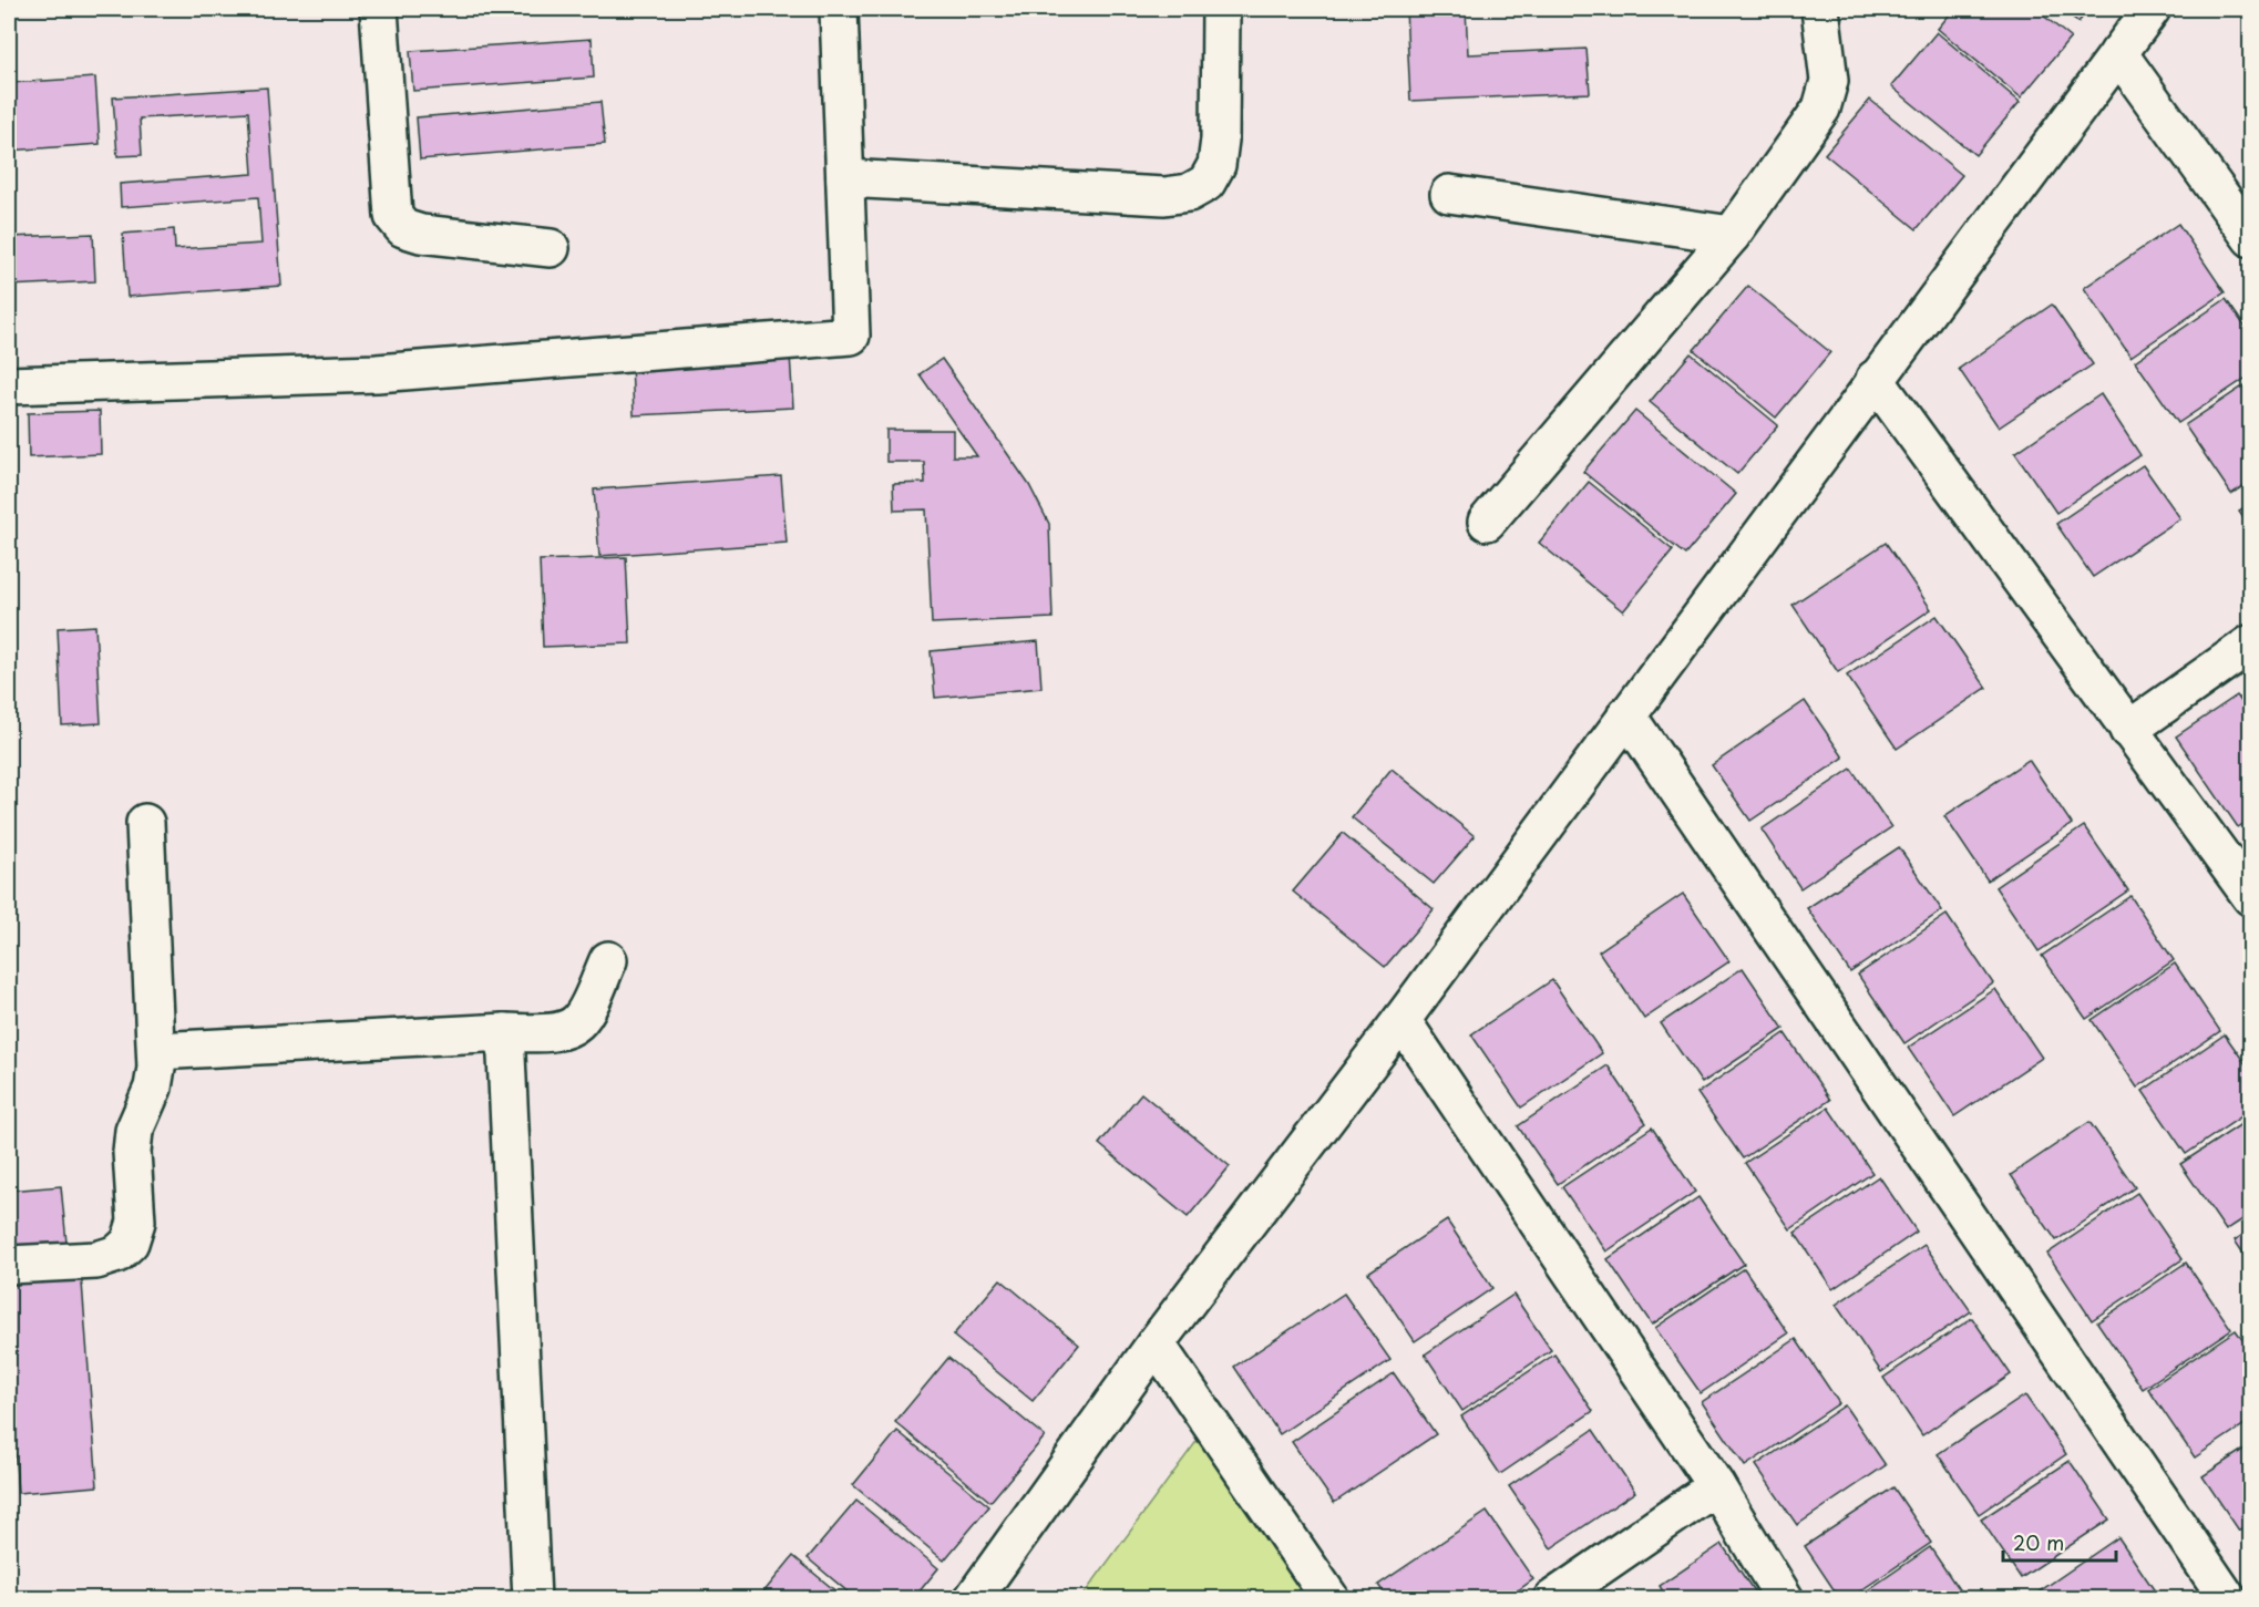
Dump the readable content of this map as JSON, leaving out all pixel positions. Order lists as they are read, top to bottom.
{
  "scale_bar": "20 m"
}
